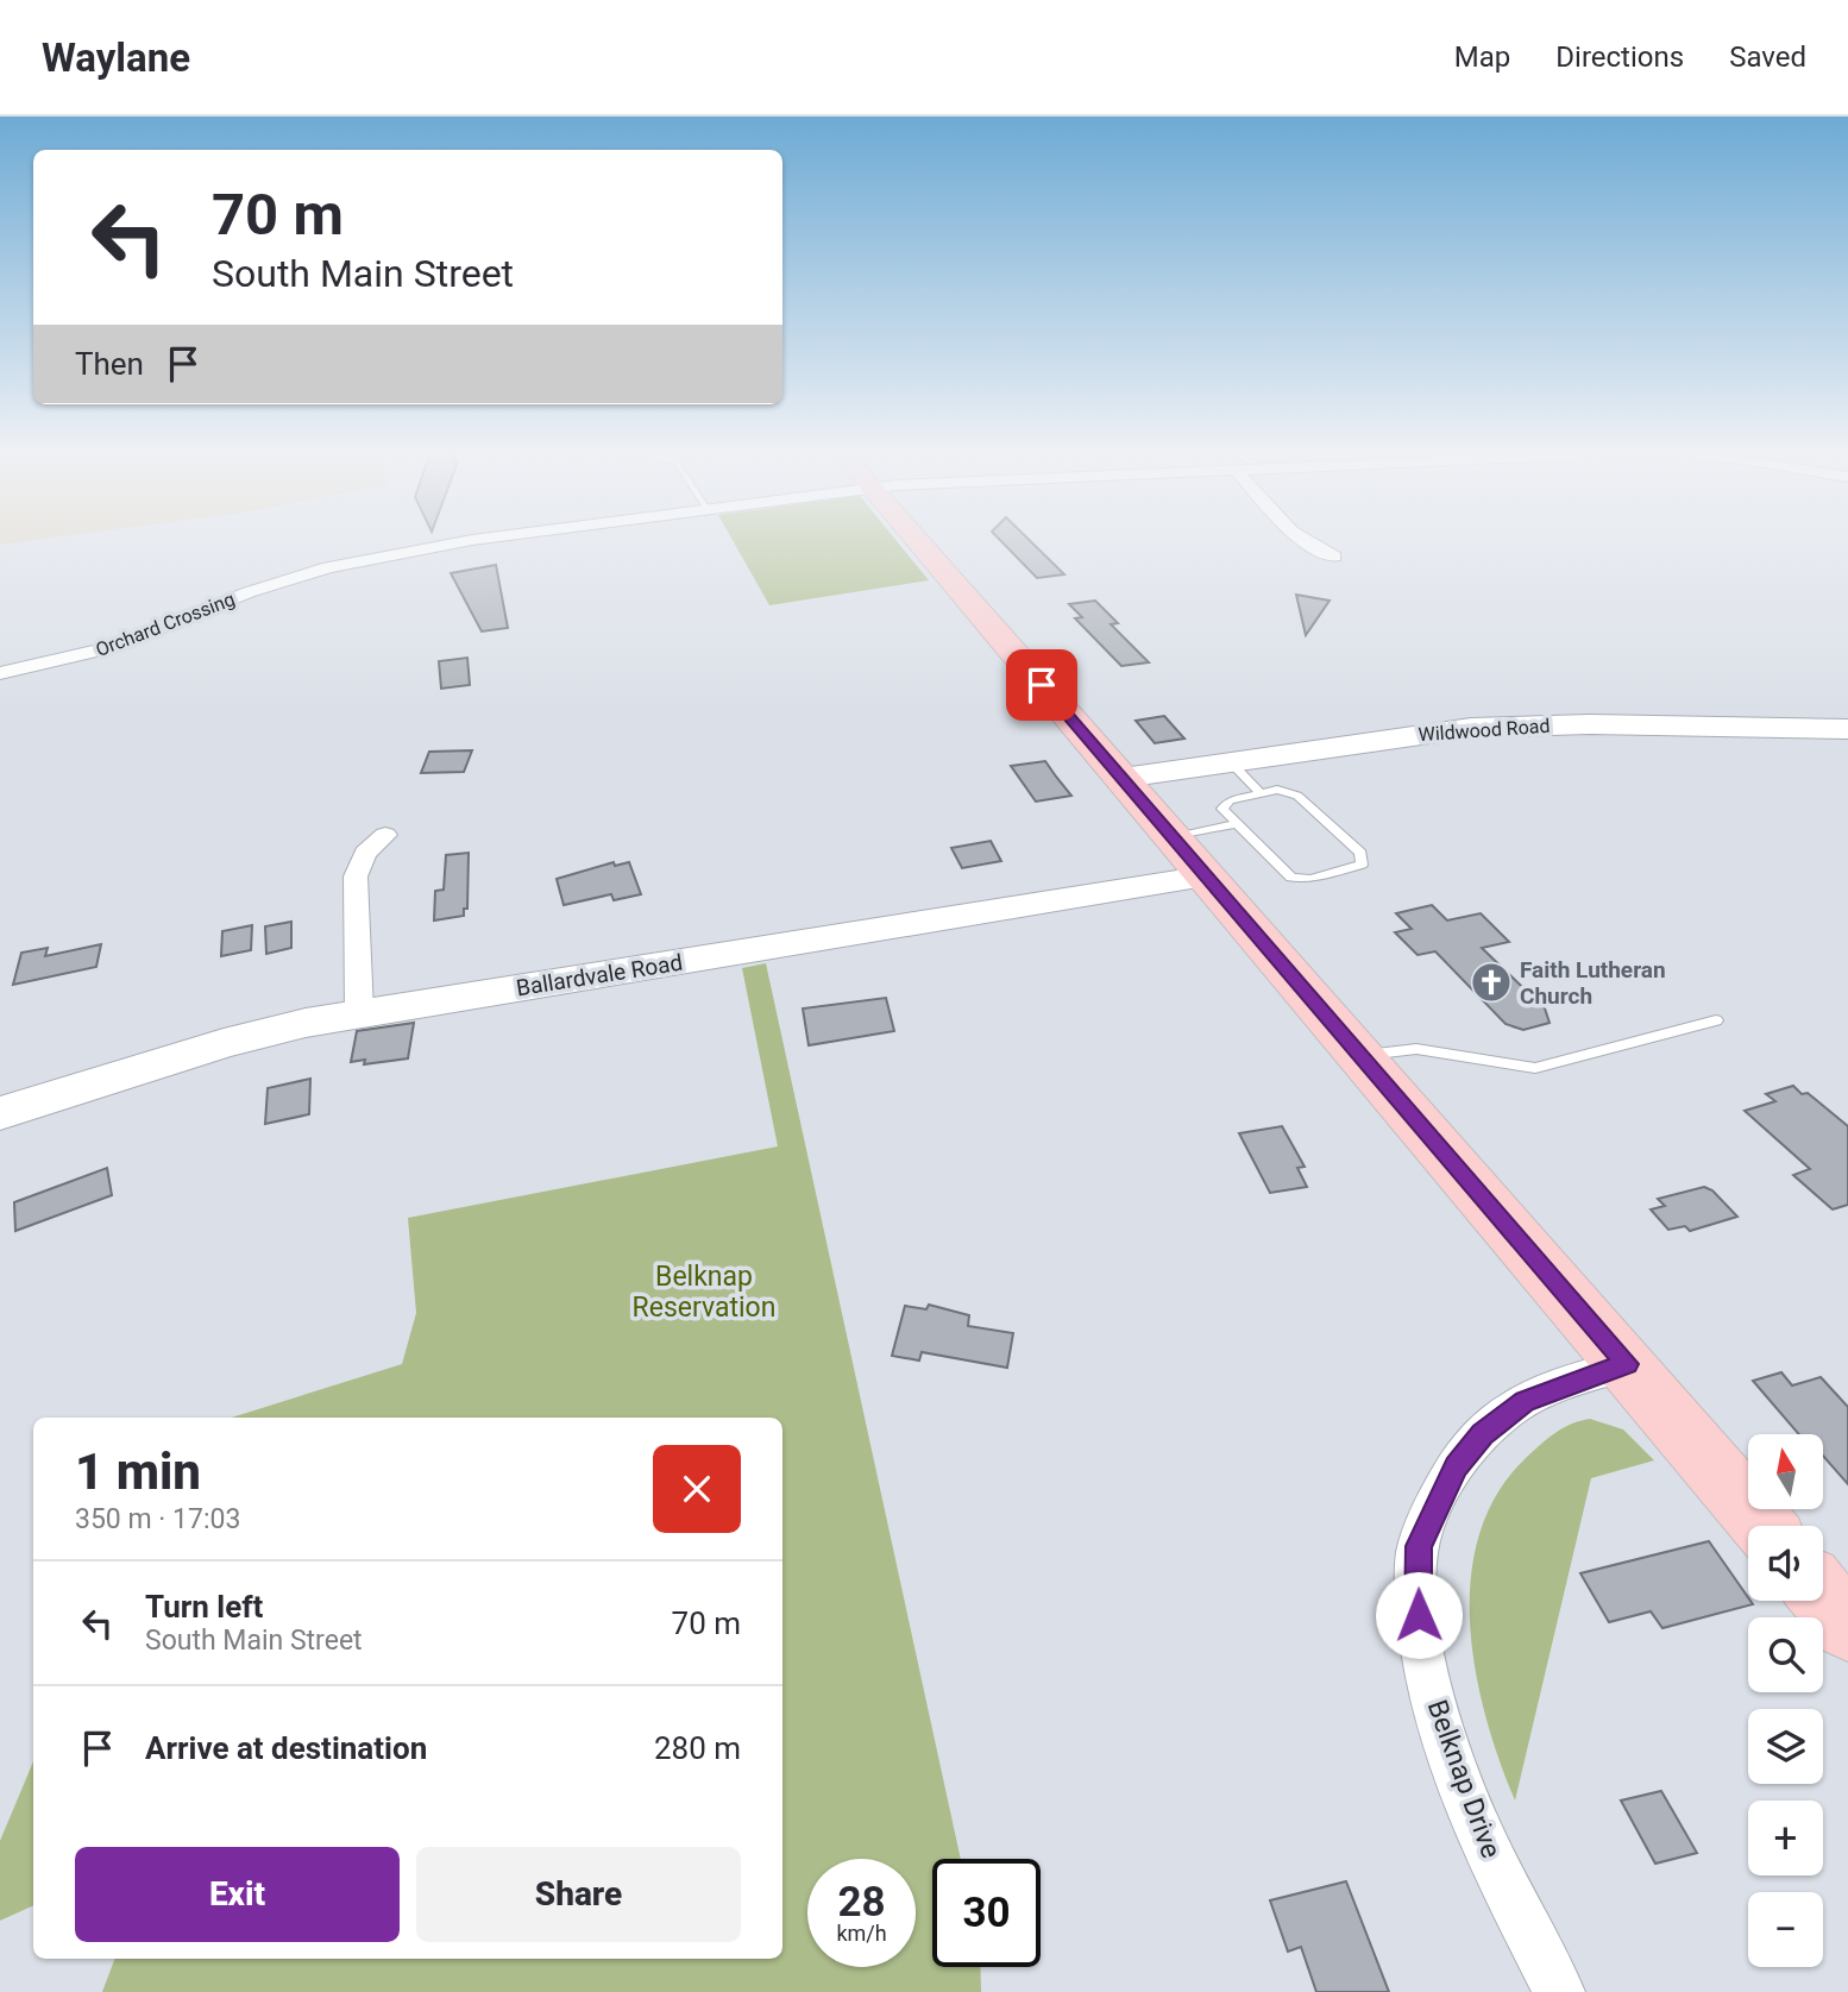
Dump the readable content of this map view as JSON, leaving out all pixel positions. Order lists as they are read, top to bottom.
{
  "streets": {
    "street": [
      "Orchard Crossing",
      "Wildwood Road",
      "Ballardvale Road",
      "Belknap Drive"
    ]
  },
  "parks": ["Belknap Reservation"],
  "places": {
    "church": ["Faith Lutheran Church"]
  },
  "north": "top",
  "page": {
    "header": "Waylane",
    "nav": ["Map", "Directions", "Saved"],
    "turn": ["70 m", "South Main Street"],
    "then": "Then",
    "heading": ["1 min", "350 m · 17:03"],
    "map_buttons": ["+", "−"],
    "list": [
      {
        "name": "Turn left",
        "note": "South Main Street",
        "value": "70 m"
      },
      {
        "name": "Arrive at destination",
        "value": "280 m"
      }
    ],
    "buttons": ["Exit", "Share"],
    "speed": "28 km/h",
    "limit": "30"
  }
}
